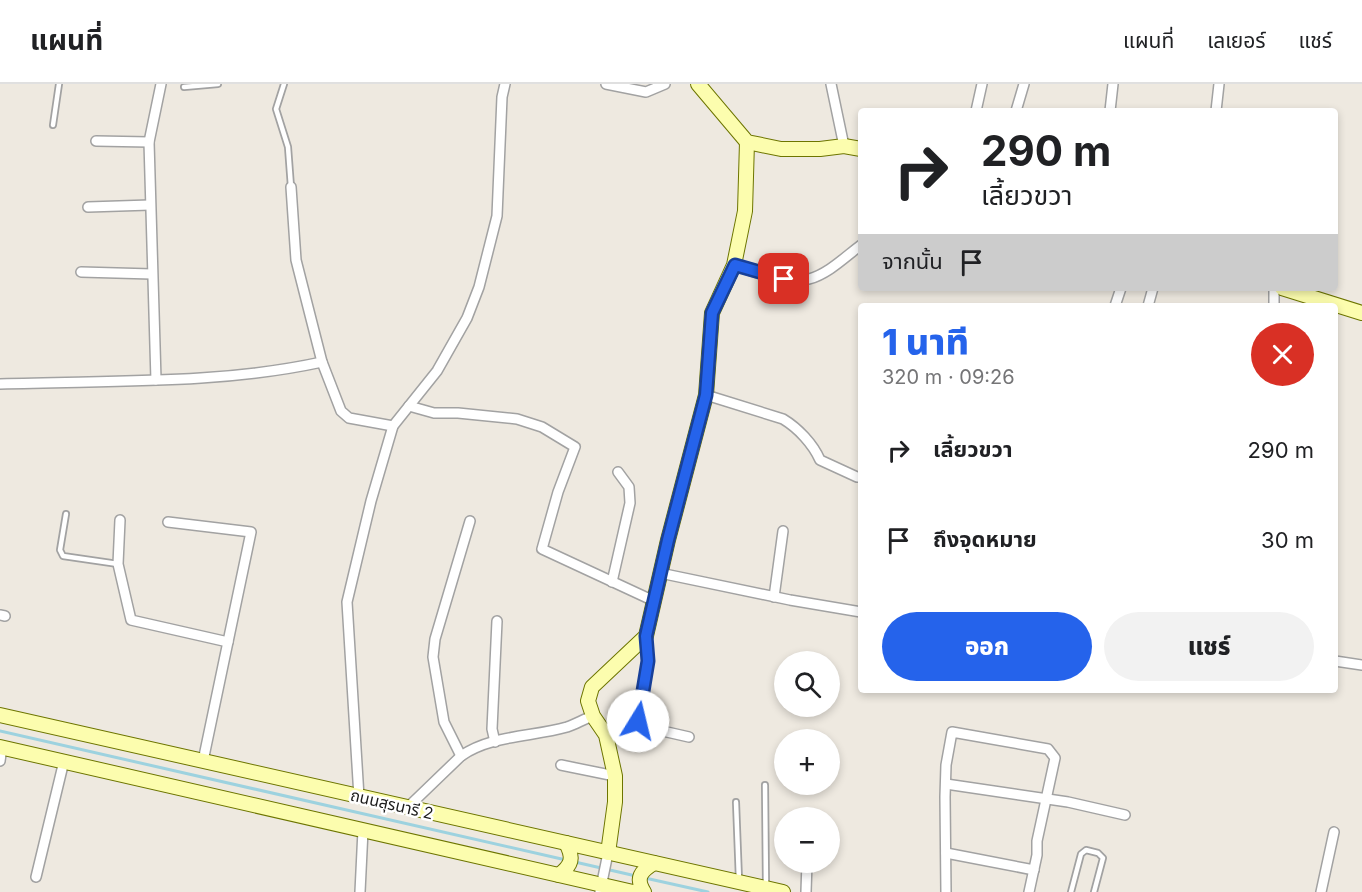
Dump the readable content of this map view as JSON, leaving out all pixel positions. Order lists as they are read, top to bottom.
{
  "streets": {
    "main road": ["ถนนสุรนารี 2"]
  },
  "page": {
    "header": "แผนที่",
    "nav": ["แผนที่", "เลเยอร์", "แชร์"],
    "turn": ["290 m", "เลี้ยวขวา"],
    "then": "จากนั้น",
    "heading": ["1 นาที", "320 m · 09:26"],
    "list": [
      {
        "name": "เลี้ยวขวา",
        "value": "290 m"
      },
      {
        "name": "ถึงจุดหมาย",
        "value": "30 m"
      }
    ],
    "buttons": ["ออก", "แชร์"],
    "map_buttons": ["+", "−"]
  }
}
